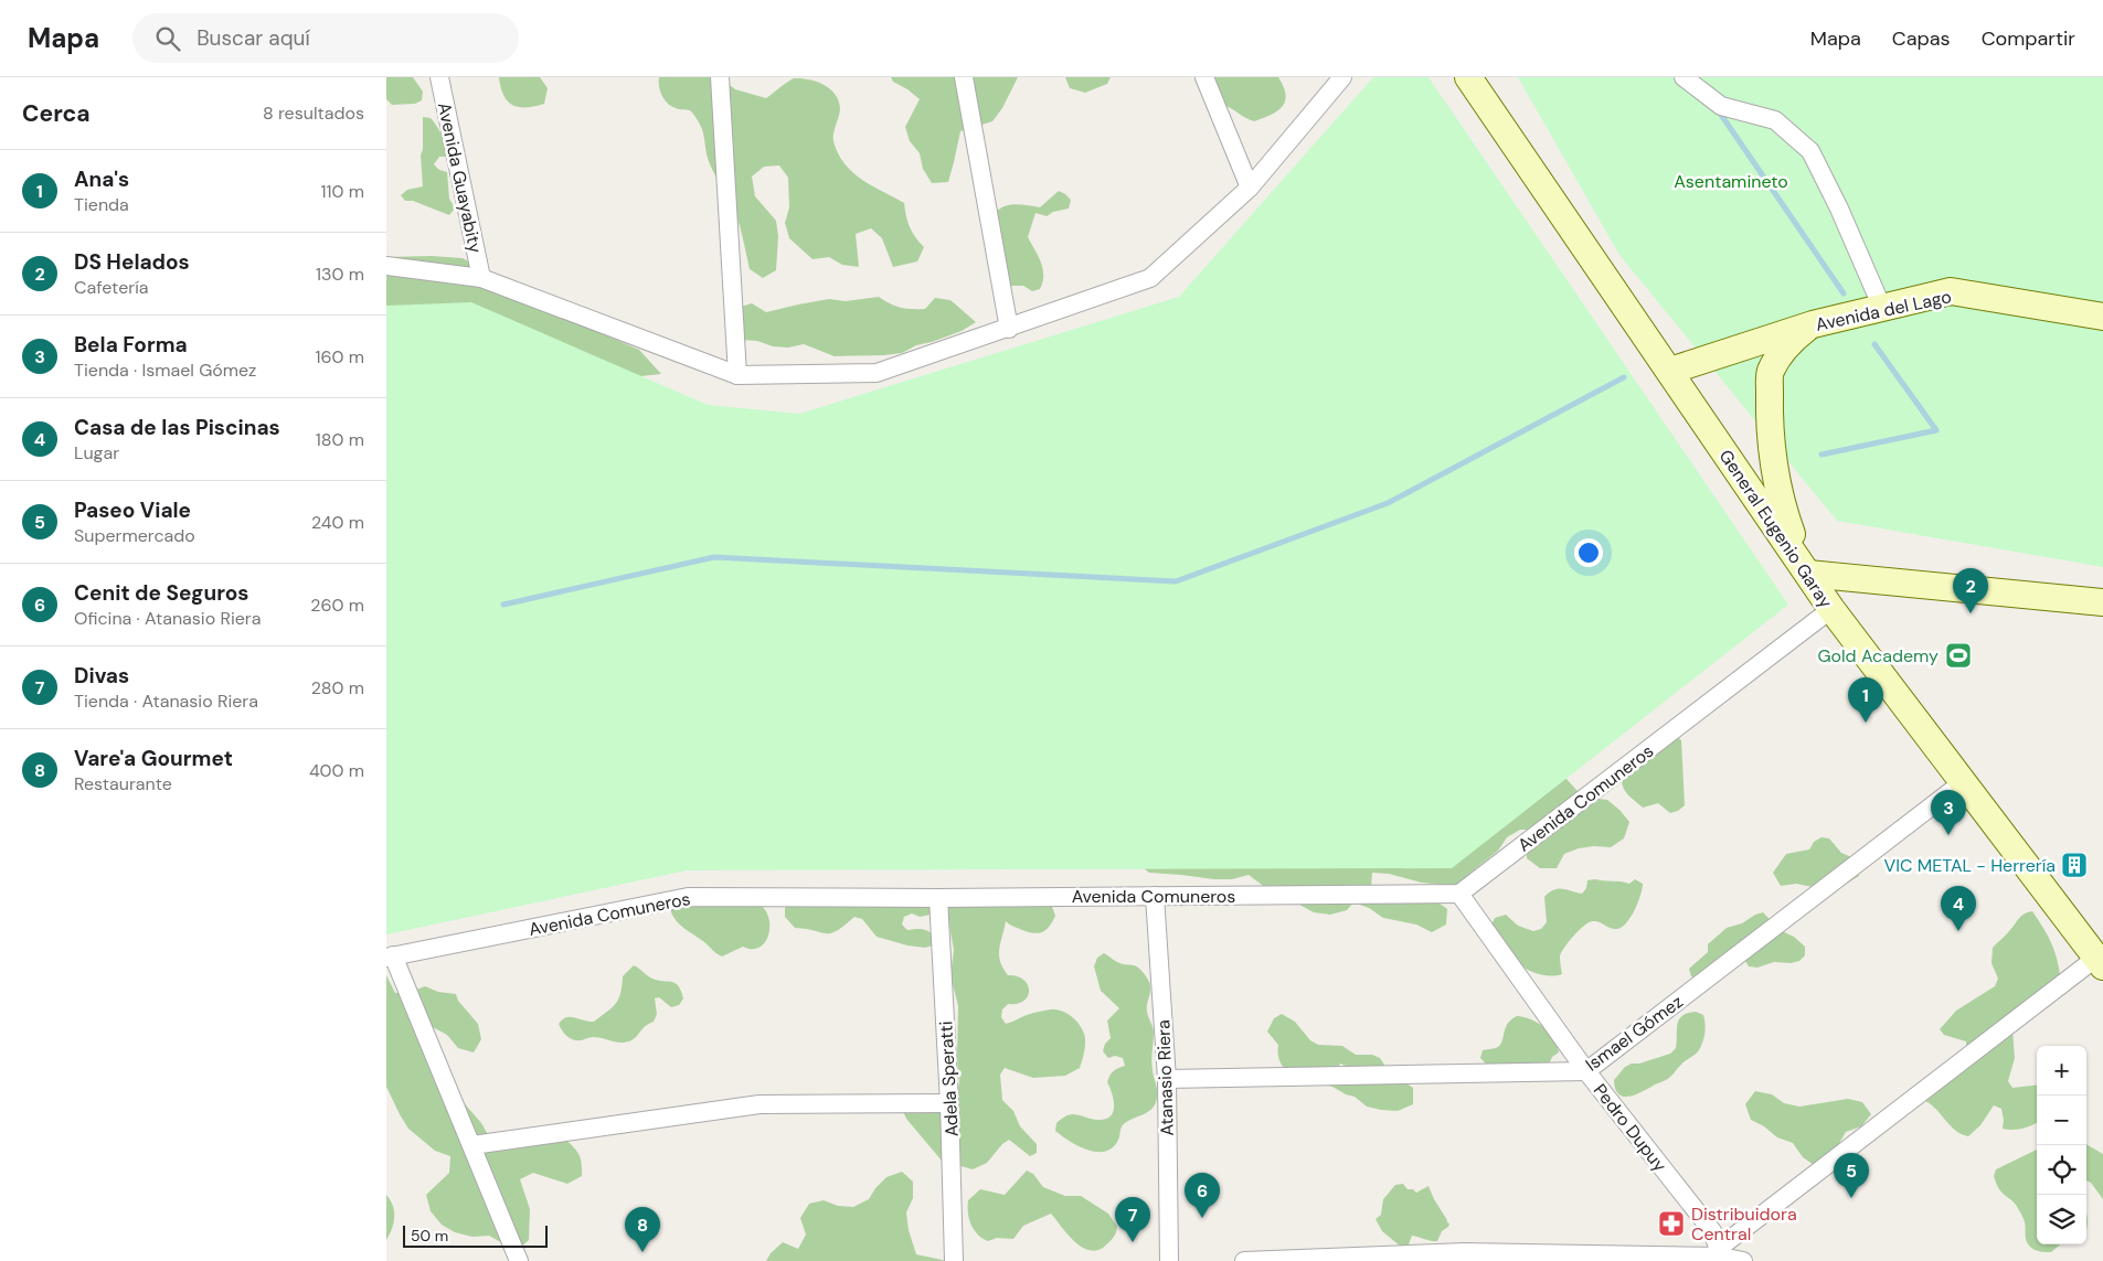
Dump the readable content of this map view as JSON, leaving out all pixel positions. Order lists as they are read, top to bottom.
{
  "streets": {
    "street": [
      "Avenida Guayabity",
      "Avenida del Lago",
      "General Eugenio Garay",
      "Avenida Comuneros",
      "Ismael Gómez",
      "Atanasio Riera",
      "Adela Speratti",
      "Pedro Dupuy"
    ]
  },
  "crossings": [
    ["Avenida del Lago", "General Eugenio Garay"],
    ["General Eugenio Garay", "Avenida Comuneros"],
    ["General Eugenio Garay", "Ismael Gómez"],
    ["Avenida Comuneros", "Atanasio Riera"],
    ["Avenida Comuneros", "Adela Speratti"],
    ["Avenida Comuneros", "Pedro Dupuy"],
    ["Ismael Gómez", "Atanasio Riera"],
    ["Ismael Gómez", "Pedro Dupuy"]
  ],
  "parks": ["Asentamineto"],
  "places": {
    "sports": ["Gold Academy"],
    "building": ["VIC METAL - Herrería"],
    "pharmacy": ["Distribuidora Central"]
  },
  "scale_bar": "50 m",
  "page": {
    "header": "Mapa",
    "search": "Buscar aquí",
    "nav": ["Mapa", "Capas", "Compartir"],
    "heading": ["Cerca", "8 resultados"],
    "list": [
      {
        "mark": "1",
        "name": "Ana's",
        "note": "Tienda",
        "value": "110 m"
      },
      {
        "mark": "2",
        "name": "DS Helados",
        "note": "Cafetería",
        "value": "130 m"
      },
      {
        "mark": "3",
        "name": "Bela Forma",
        "note": "Tienda · Ismael Gómez",
        "value": "160 m"
      },
      {
        "mark": "4",
        "name": "Casa de las Piscinas",
        "note": "Lugar",
        "value": "180 m"
      },
      {
        "mark": "5",
        "name": "Paseo Viale",
        "note": "Supermercado",
        "value": "240 m"
      },
      {
        "mark": "6",
        "name": "Cenit de Seguros",
        "note": "Oficina · Atanasio Riera",
        "value": "260 m"
      },
      {
        "mark": "7",
        "name": "Divas",
        "note": "Tienda · Atanasio Riera",
        "value": "280 m"
      },
      {
        "mark": "8",
        "name": "Vare'a Gourmet",
        "note": "Restaurante",
        "value": "400 m"
      }
    ],
    "pins": [
      "2",
      "1",
      "3",
      "4",
      "5",
      "6",
      "7",
      "8"
    ],
    "map_buttons": ["+", "−"],
    "scale": "50 m"
  }
}
